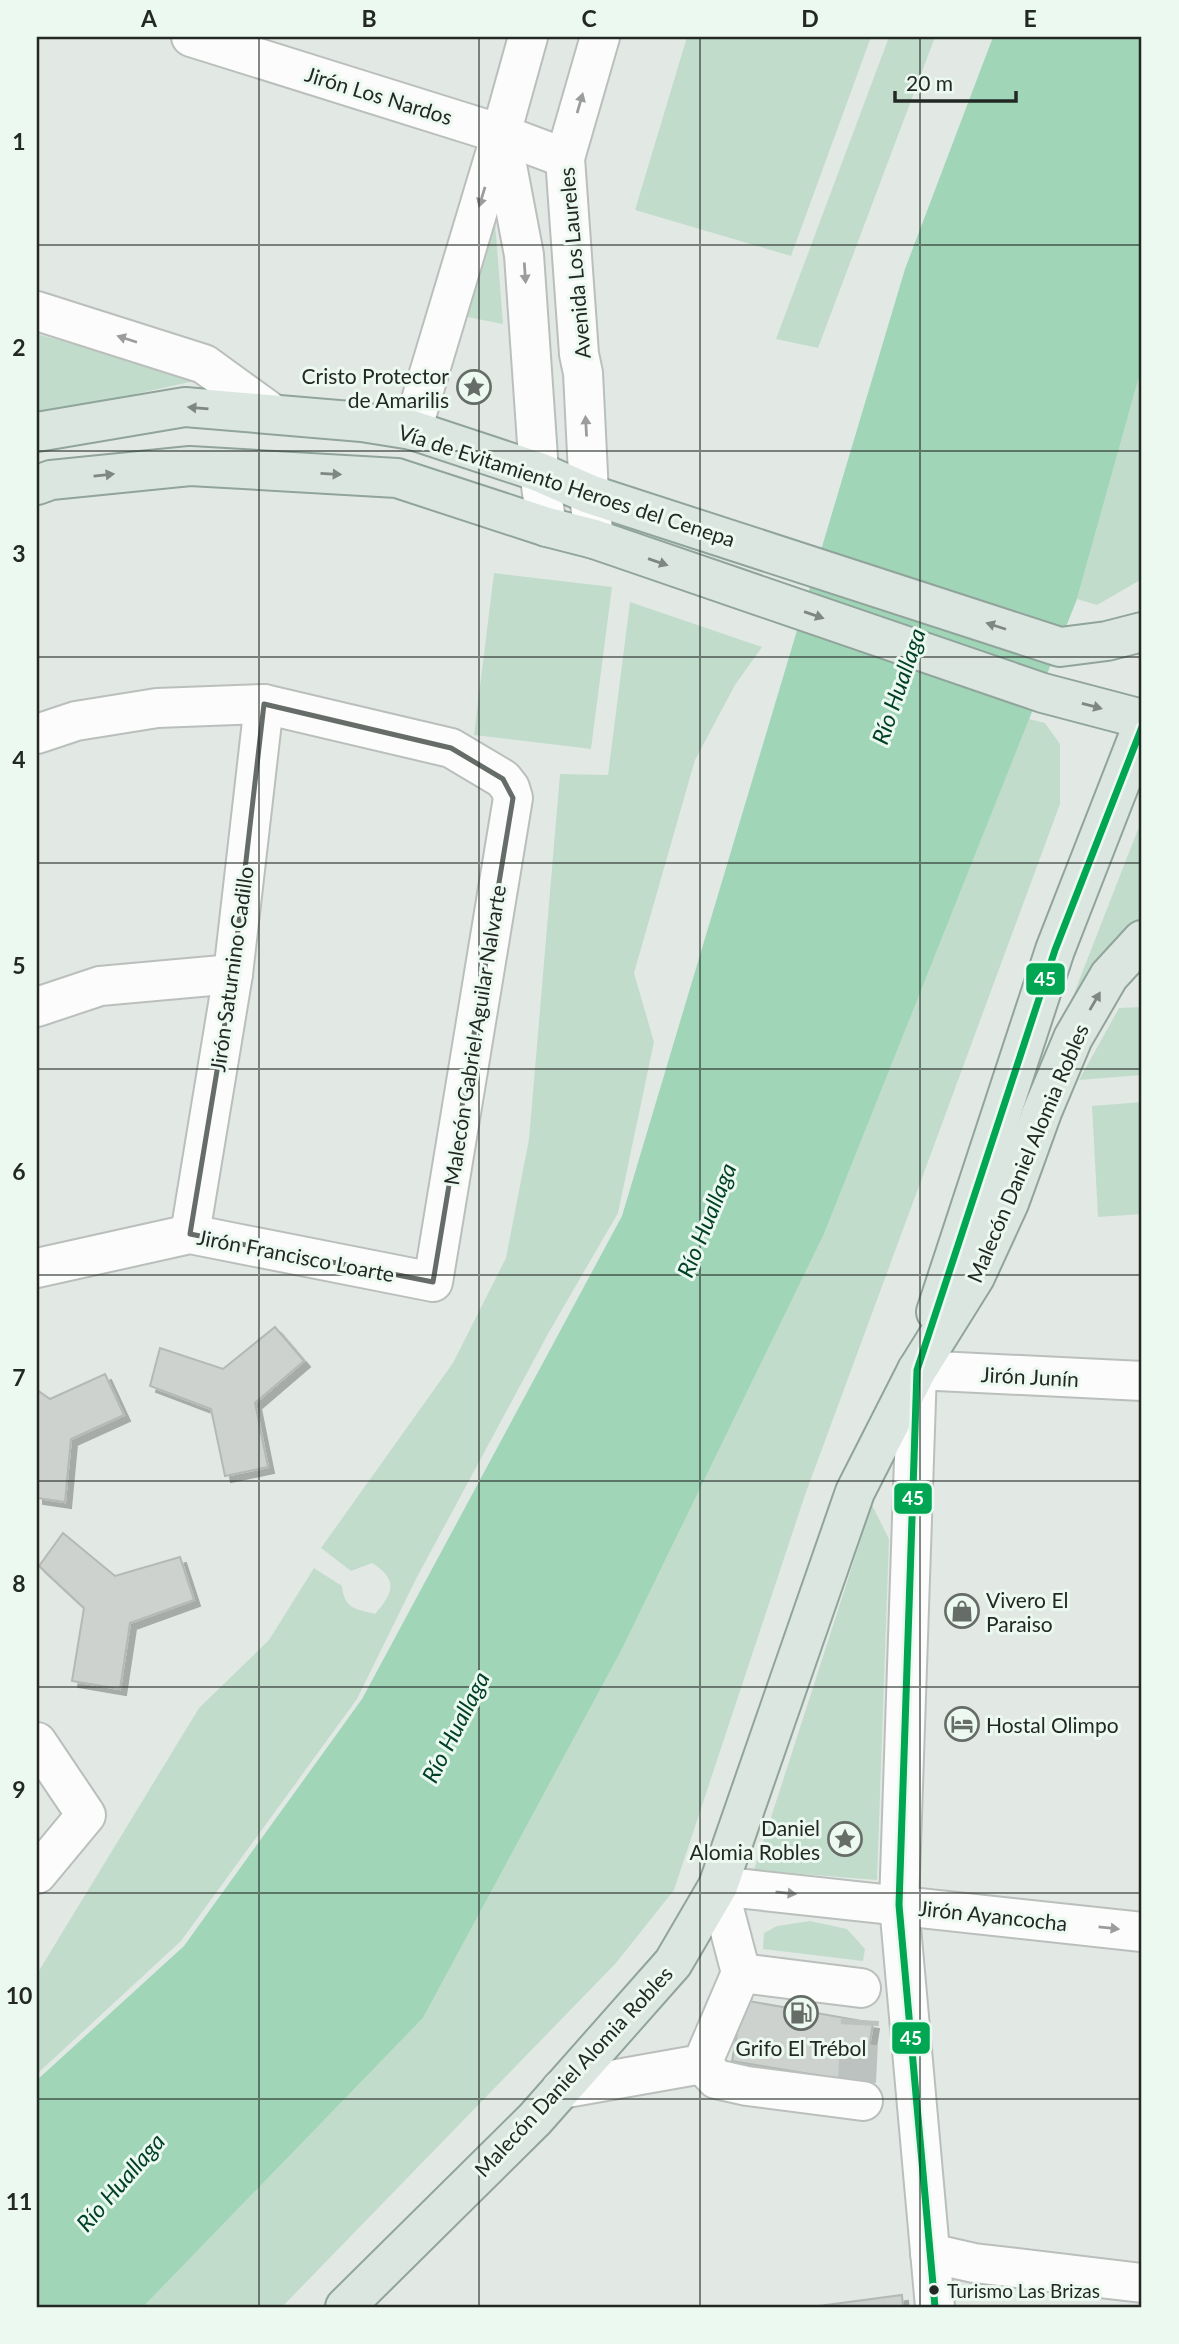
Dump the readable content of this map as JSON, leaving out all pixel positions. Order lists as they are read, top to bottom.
{
  "streets": {
    "main road": ["Vía de Evitamiento Heroes del Cenepa", "Malecón Daniel Alomia Robles"],
    "street": [
      "Jirón Los Nardos",
      "Avenida Los Laureles",
      "Jirón Saturnino Cadillo",
      "Malecón Gabriel Aguilar Nalvarte",
      "Jirón Francisco Loarte",
      "Jirón Junín",
      "Jirón Ayancocha"
    ]
  },
  "crossings": [
    ["Jirón Los Nardos", "Avenida Los Laureles"],
    ["Avenida Los Laureles", "Vía de Evitamiento Heroes del Cenepa"],
    ["Jirón Saturnino Cadillo", "Malecón Gabriel Aguilar Nalvarte"],
    ["Jirón Saturnino Cadillo", "Jirón Francisco Loarte"],
    ["Malecón Gabriel Aguilar Nalvarte", "Jirón Francisco Loarte"],
    ["Malecón Daniel Alomia Robles", "Jirón Junín"],
    ["Malecón Daniel Alomia Robles", "Jirón Ayancocha"]
  ],
  "water": ["Río Huallaga"],
  "places": {
    "place": ["Cristo Protector de Amarilis", "Daniel Alomia Robles"],
    "shop": ["Vivero El Paraiso"],
    "hotel": ["Hostal Olimpo"],
    "fuel station": ["Grifo El Trébol"],
    "other": ["Turismo Las Brizas"]
  },
  "lines": ["transit line 45"],
  "scale_bar": "20 m",
  "grid": {
    "columns": [
      "A",
      "B",
      "C",
      "D",
      "E"
    ],
    "rows": [
      "1",
      "2",
      "3",
      "4",
      "5",
      "6",
      "7",
      "8",
      "9",
      "10",
      "11"
    ]
  }
}
